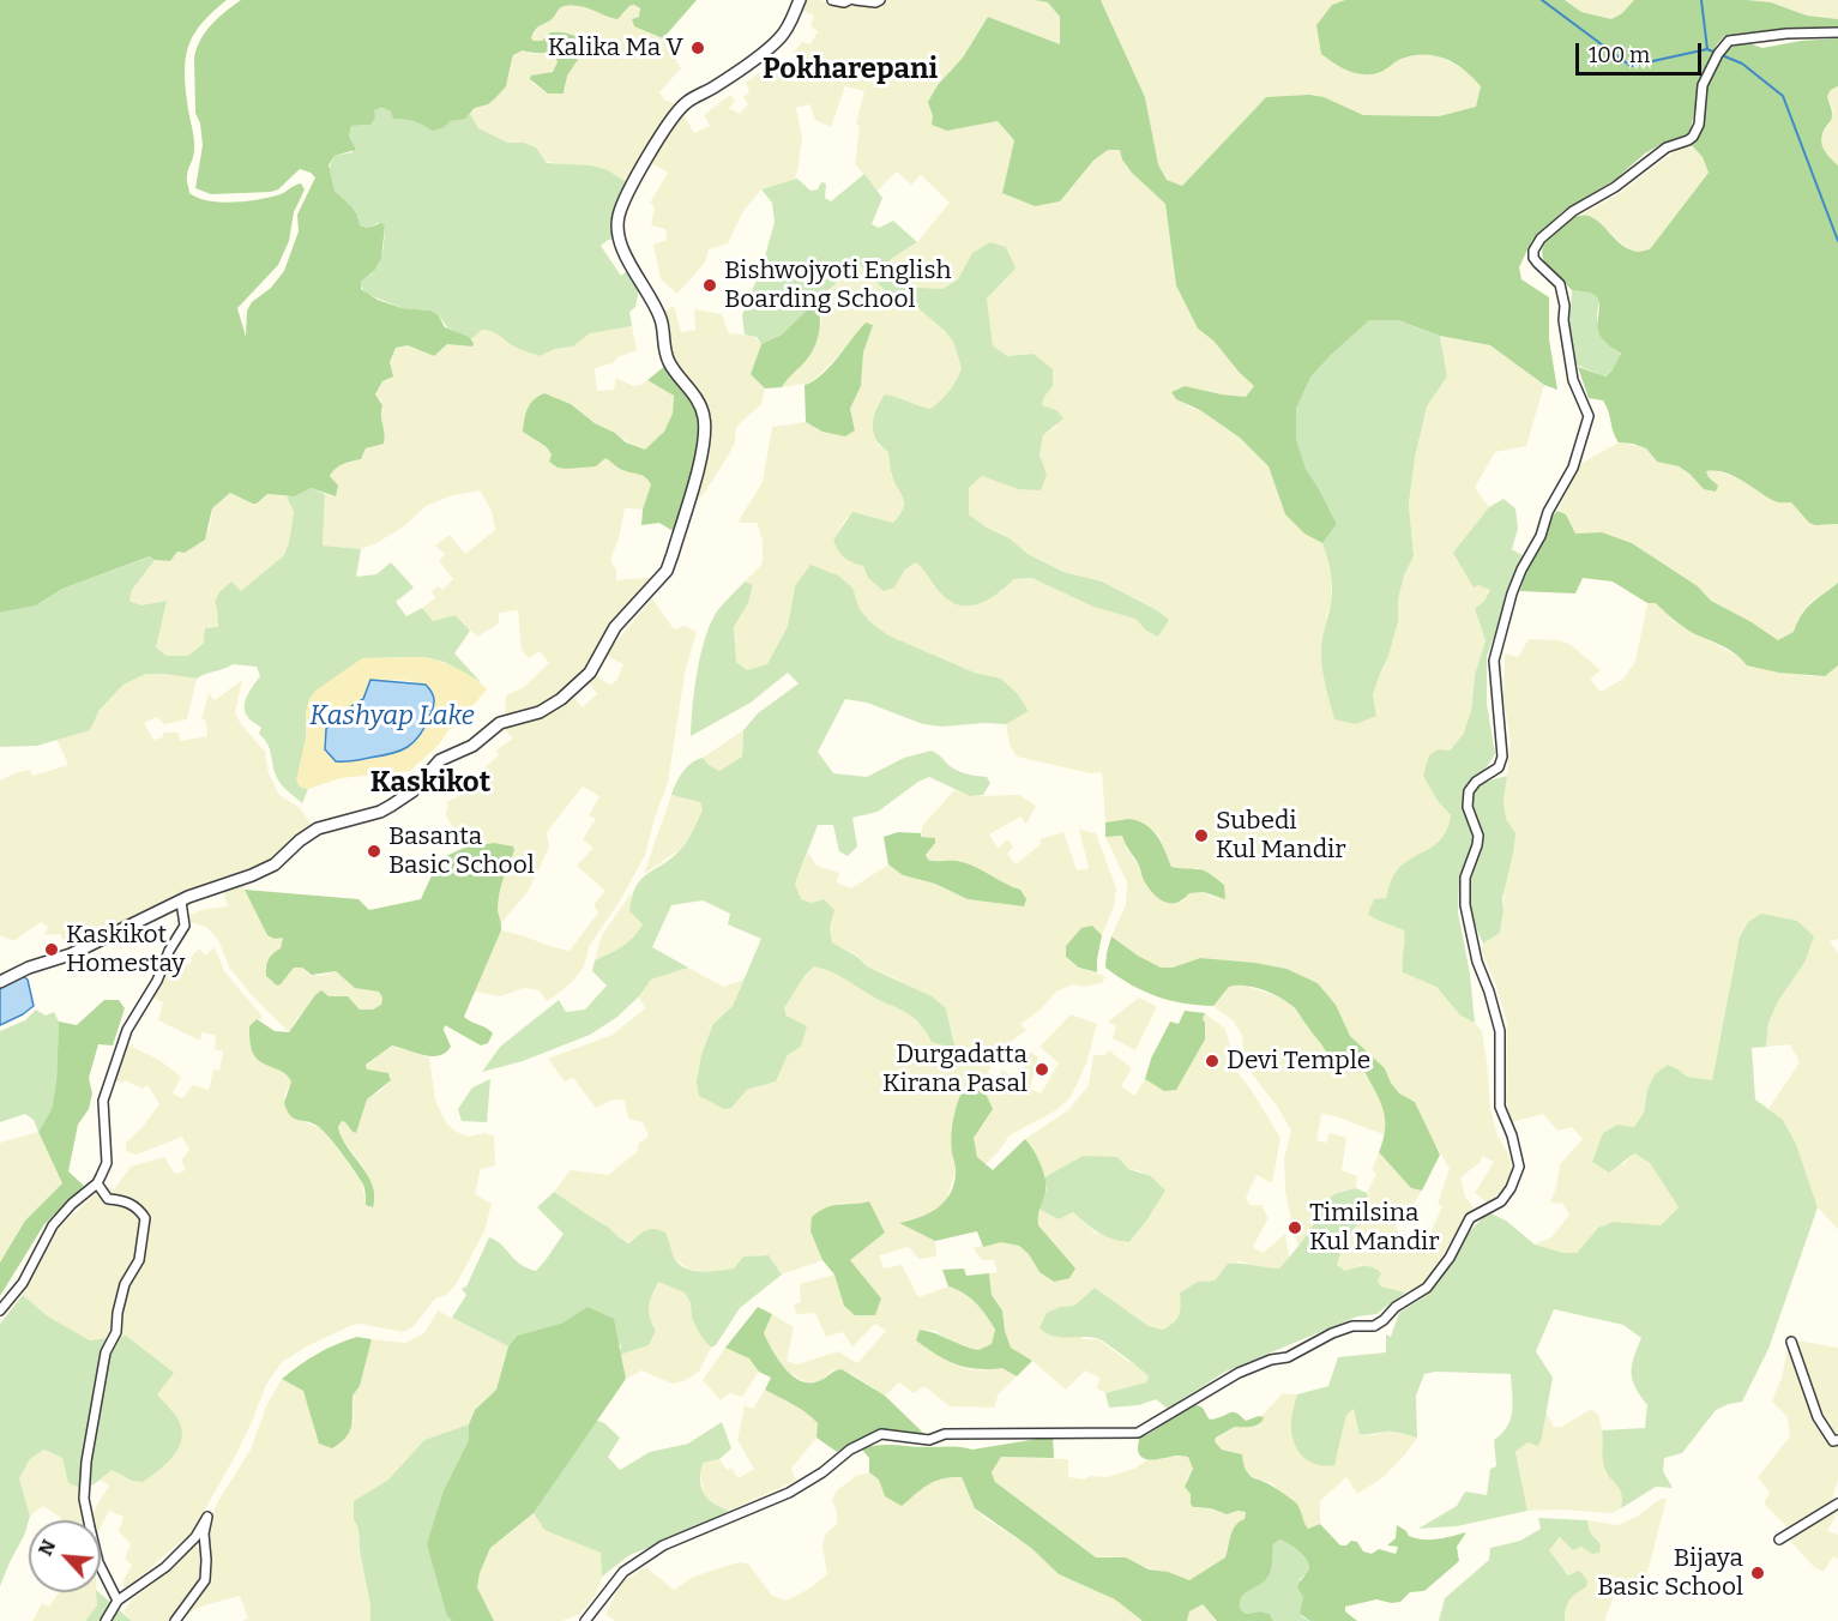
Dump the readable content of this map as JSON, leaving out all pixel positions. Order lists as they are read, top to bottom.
{
  "districts": ["Pokharepani", "Kaskikot"],
  "water": ["Kashyap Lake"],
  "places": [
    "Kalika Ma V",
    "Bishwojyoti English Boarding School",
    "Subedi Kul Mandir",
    "Basanta Basic School",
    "Kaskikot Homestay",
    "Devi Temple",
    "Durgadatta Kirana Pasal",
    "Timilsina Kul Mandir",
    "Bijaya Basic School"
  ],
  "scale_bar": "100 m",
  "north": "top left"
}
